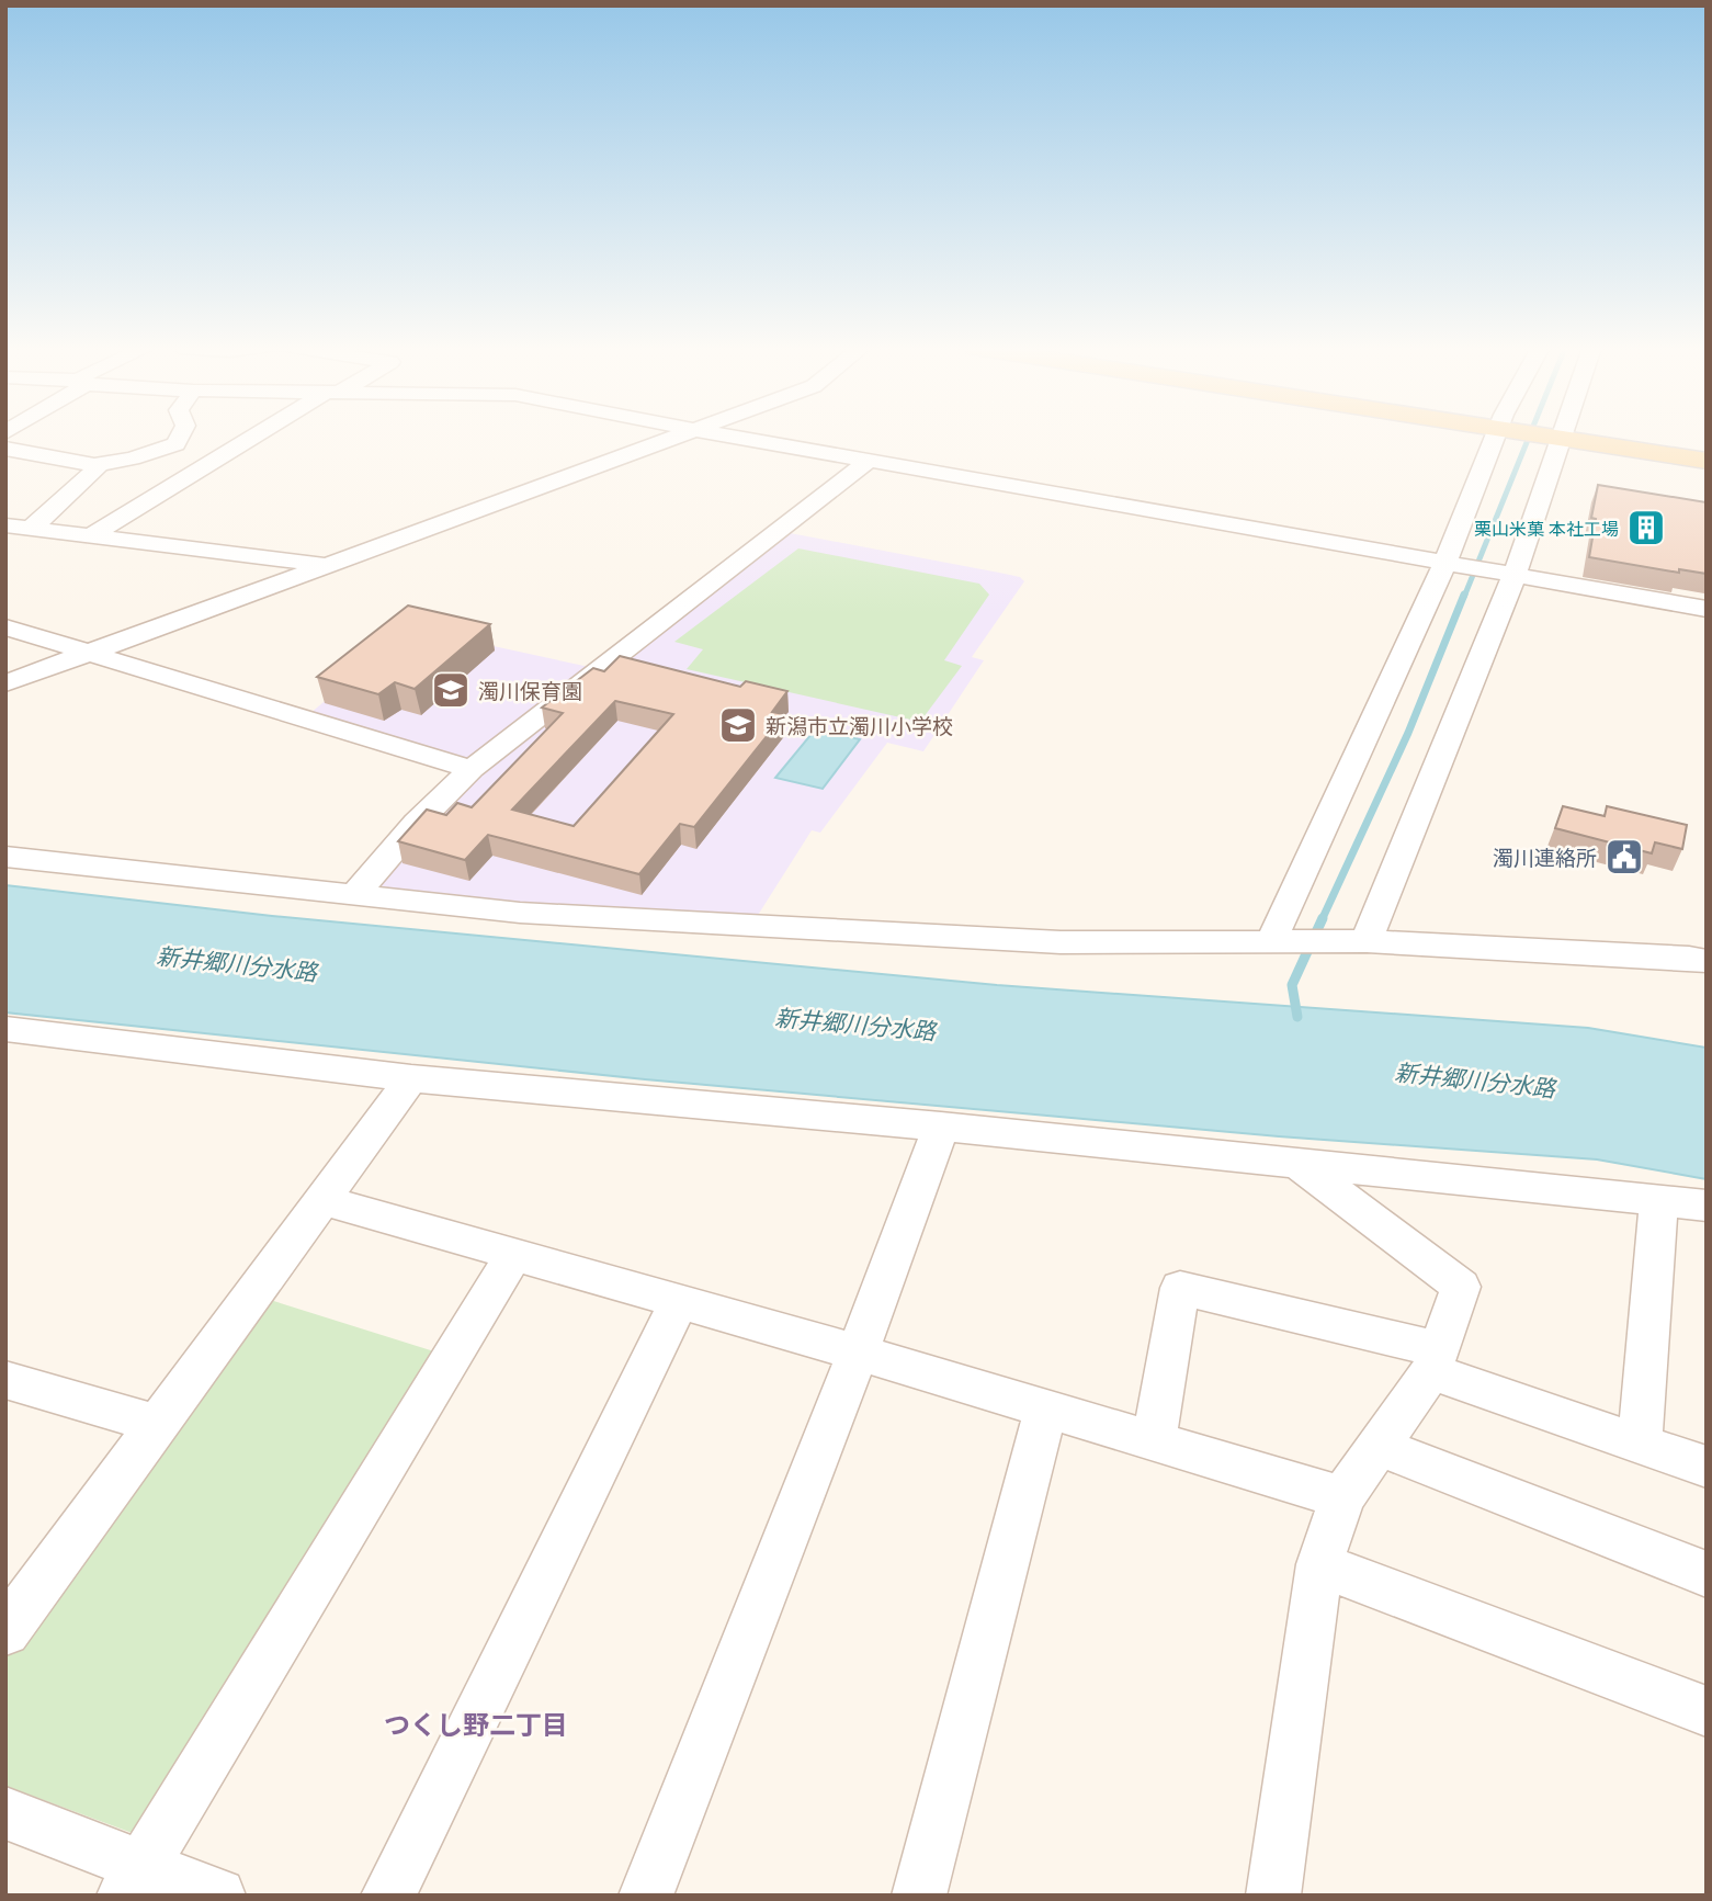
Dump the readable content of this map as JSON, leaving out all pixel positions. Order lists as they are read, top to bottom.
{
  "districts": ["つくし野二丁目"],
  "water": ["新井郷川分水路"],
  "places": {
    "building": ["栗山米菓 本社工場"],
    "school or university": ["濁川保育園", "新潟市立濁川小学校"],
    "public building": ["濁川連絡所"]
  }
}
